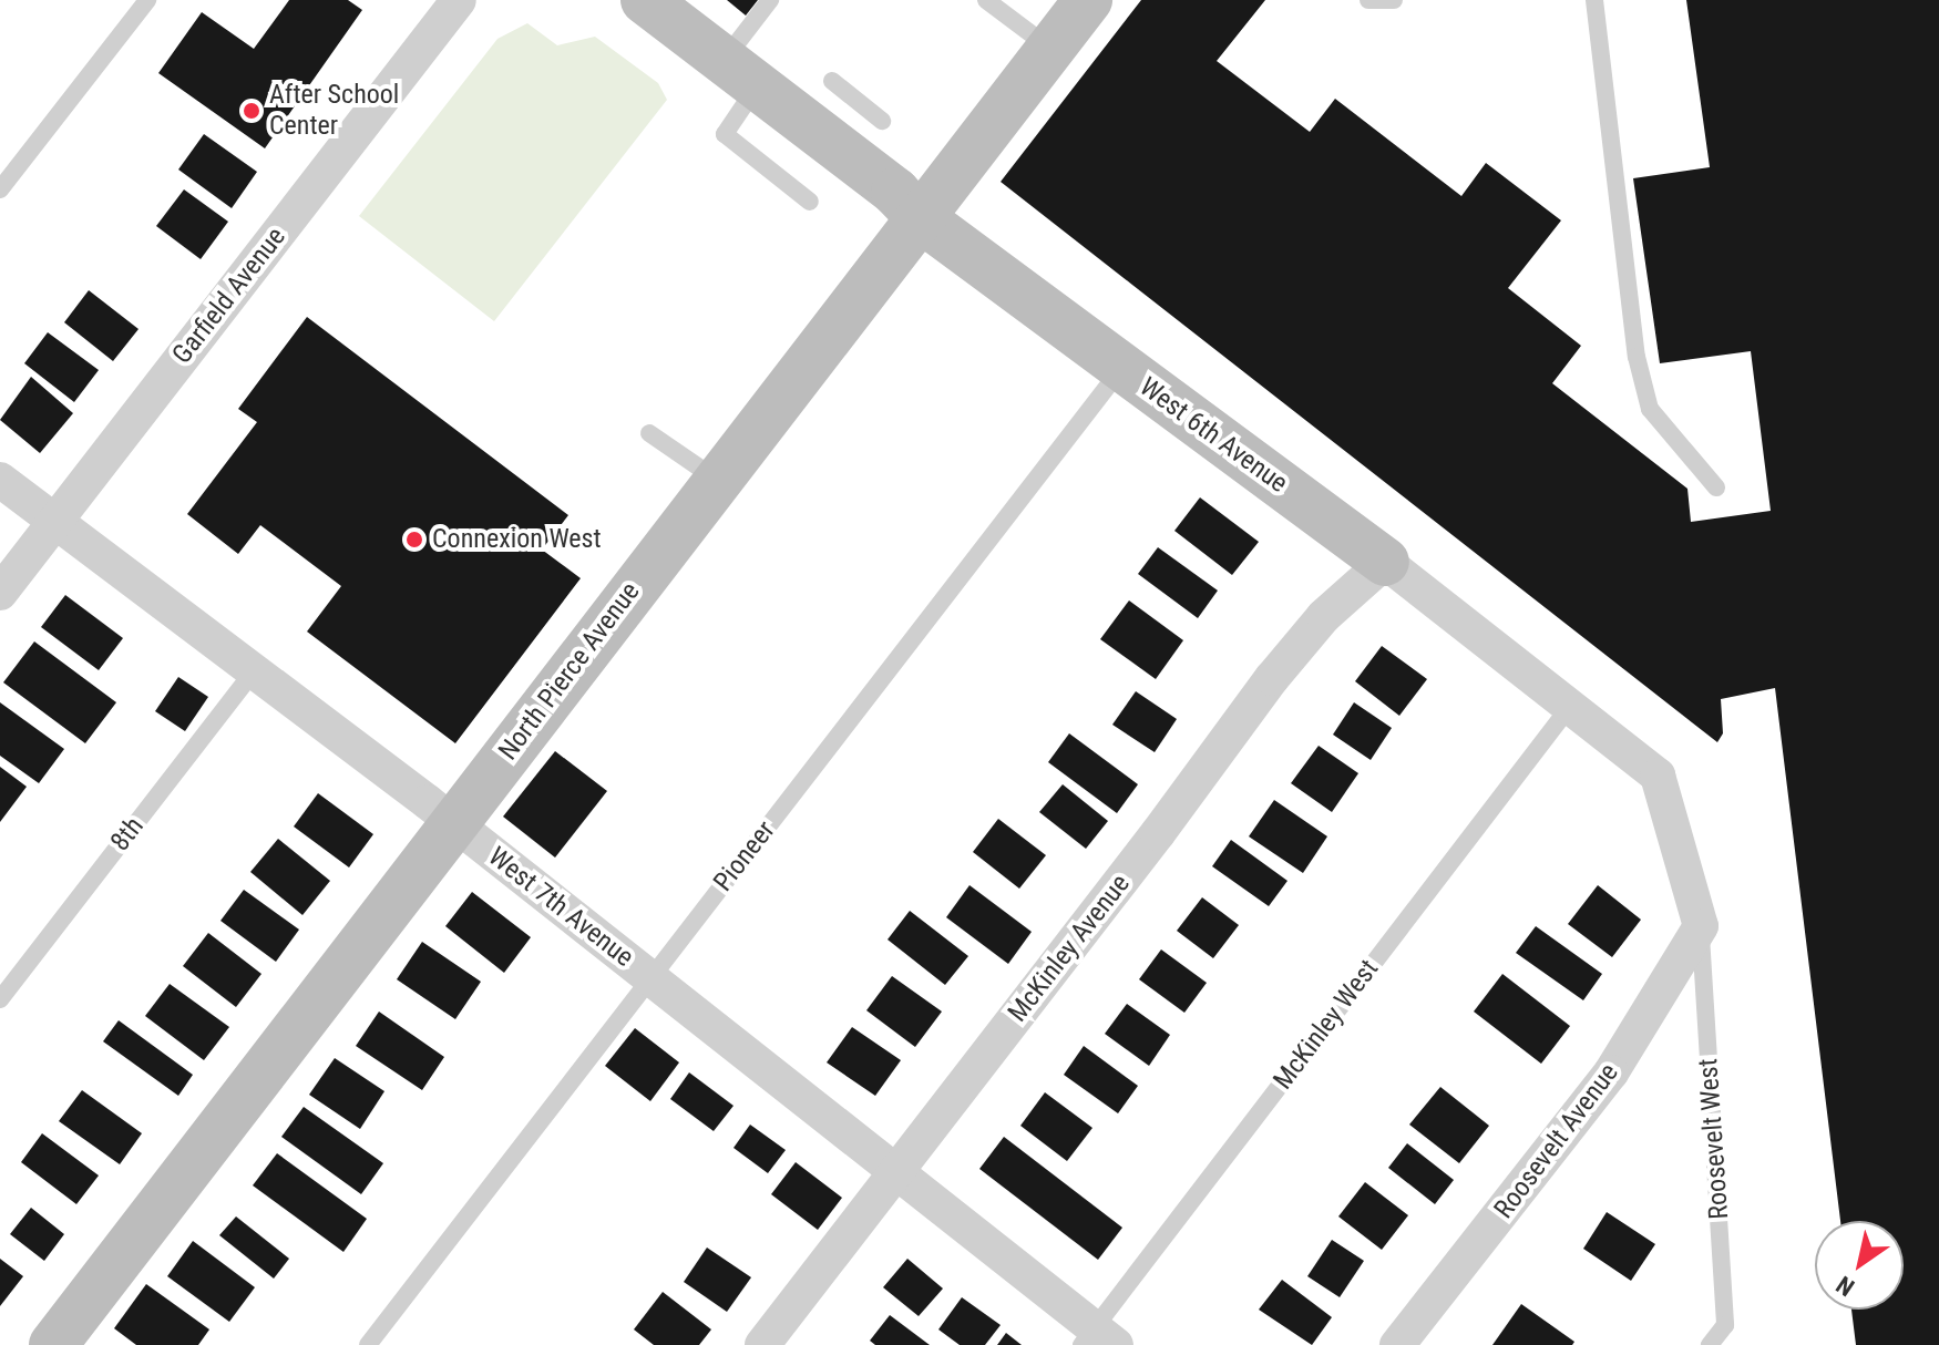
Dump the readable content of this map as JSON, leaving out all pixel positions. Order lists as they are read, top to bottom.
{
  "streets": {
    "street": [
      "Garfield Avenue",
      "West 6th Avenue",
      "North Pierce Avenue",
      "West 7th Avenue",
      "McKinley Avenue",
      "Roosevelt Avenue"
    ],
    "lane": [
      "8th",
      "Pioneer",
      "McKinley West",
      "Roosevelt West"
    ]
  },
  "crossings": [
    ["Garfield Avenue", "West 7th Avenue"],
    ["West 6th Avenue", "North Pierce Avenue"],
    ["West 6th Avenue", "Pioneer"],
    ["West 6th Avenue", "McKinley Avenue"],
    ["West 6th Avenue", "McKinley West"],
    ["West 6th Avenue", "Roosevelt West"],
    ["West 6th Avenue", "Roosevelt Avenue"],
    ["North Pierce Avenue", "West 7th Avenue"],
    ["8th", "West 7th Avenue"],
    ["Pioneer", "West 7th Avenue"],
    ["West 7th Avenue", "McKinley Avenue"],
    ["West 7th Avenue", "McKinley West"],
    ["Roosevelt West", "Roosevelt Avenue"]
  ],
  "places": ["After School Center", "Connexion West"],
  "north": "bottom left"
}
